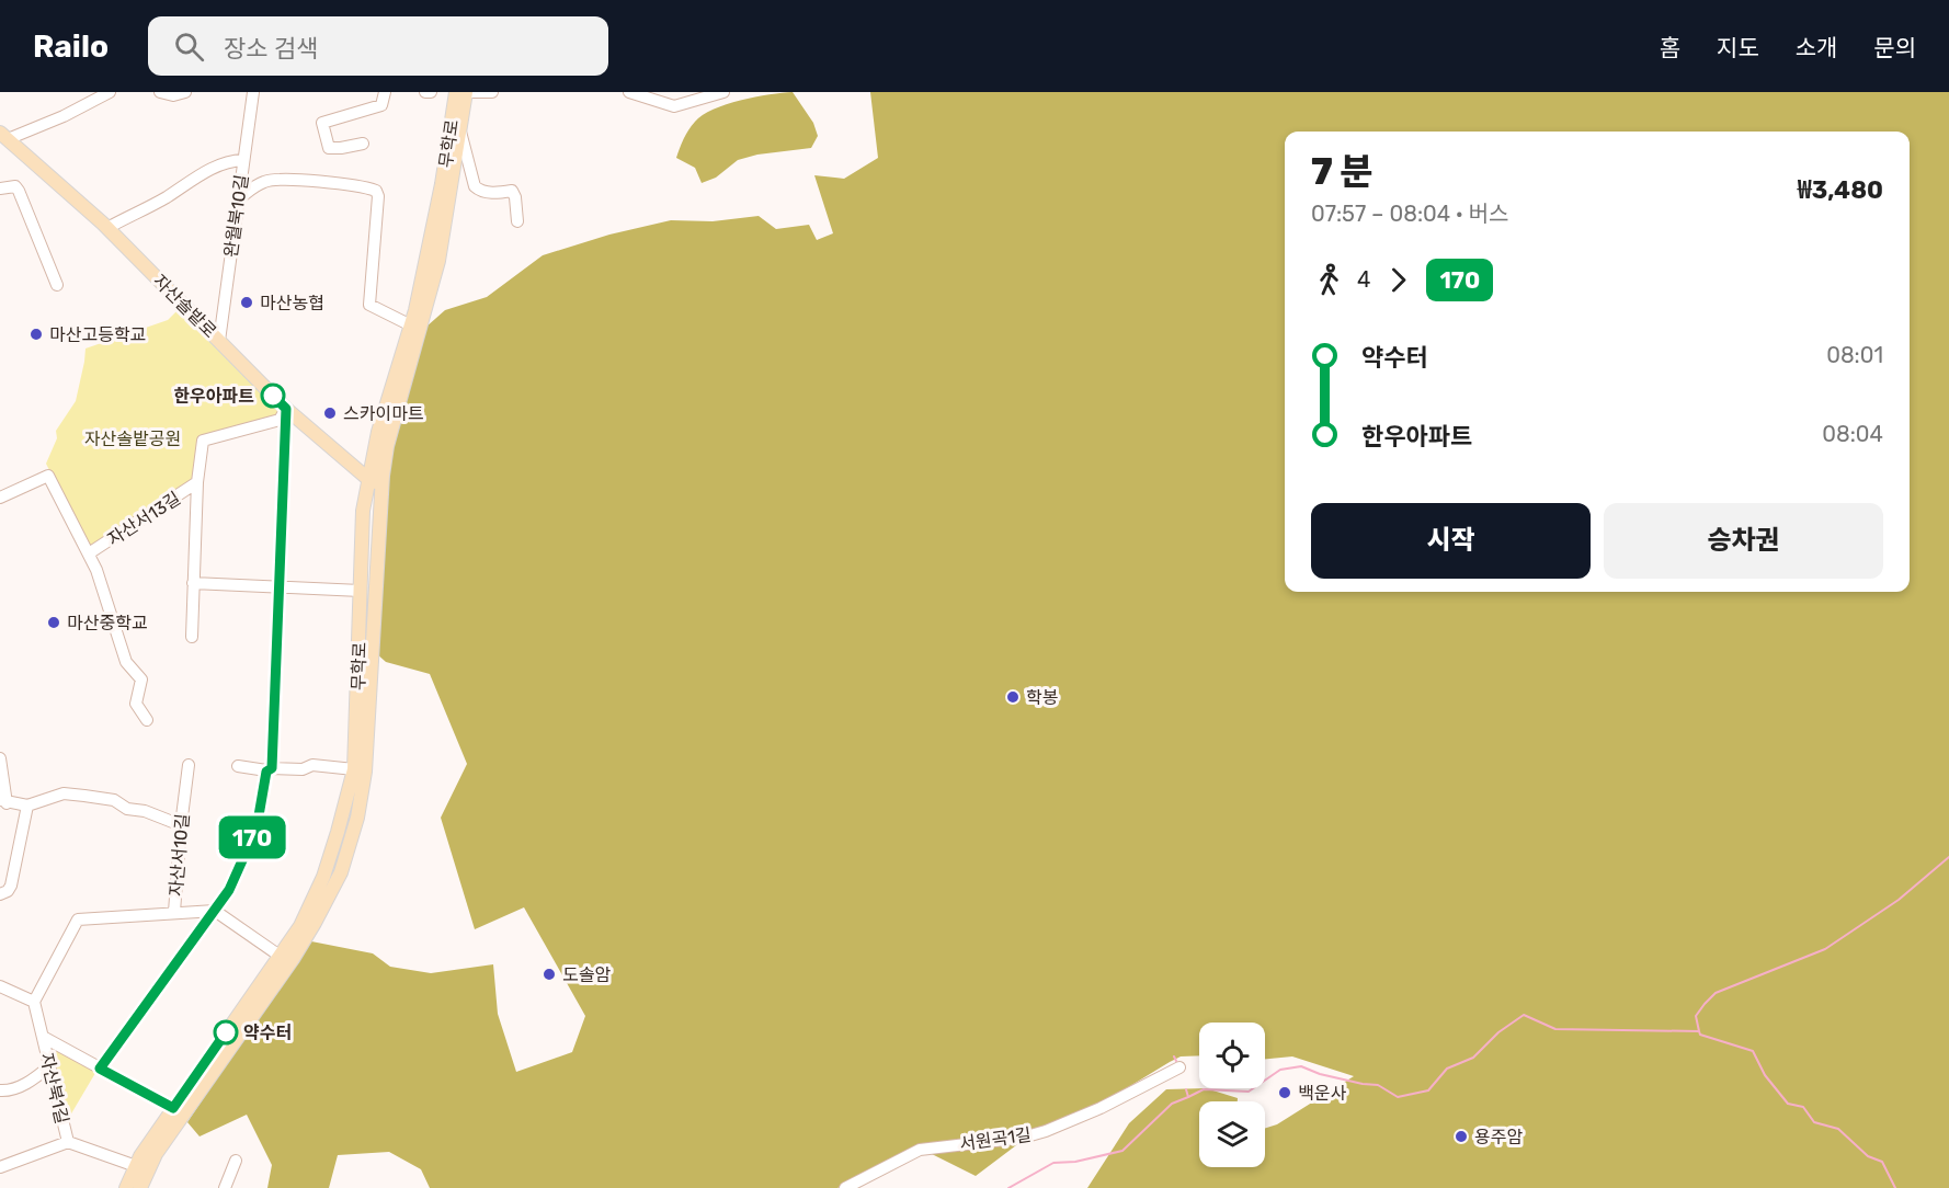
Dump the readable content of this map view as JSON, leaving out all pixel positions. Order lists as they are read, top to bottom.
{
  "streets": {
    "main road": ["무학로", "자산솔밭로"],
    "street": [
      "완월북10길",
      "자산서13길",
      "자산서10길",
      "자산북1길",
      "서원곡1길"
    ]
  },
  "crossings": [
    ["무학로", "자산솔밭로"],
    ["무학로", "자산북1길"],
    ["완월북10길", "자산솔밭로"],
    ["자산솔밭로", "자산서13길"],
    ["자산서10길", "자산북1길"]
  ],
  "parks": ["자산솔밭공원"],
  "places": [
    "마산농협",
    "마산고등학교",
    "한우아파트",
    "스카이마트",
    "마산중학교",
    "학봉",
    "도솔암",
    "약수터",
    "백운사",
    "용주암"
  ],
  "lines": ["bus line 170"],
  "page": {
    "header": "Railo",
    "search": "장소 검색",
    "nav": [
      "홈",
      "지도",
      "소개",
      "문의"
    ],
    "on_map": "170",
    "heading": ["7 분", "07:57 – 08:04 · 버스", "₩3,480"],
    "legs": ["4", "170"],
    "list": [
      {
        "name": "약수터",
        "value": "08:01"
      },
      {
        "name": "한우아파트",
        "value": "08:04"
      }
    ],
    "buttons": ["시작", "승차권"]
  }
}
